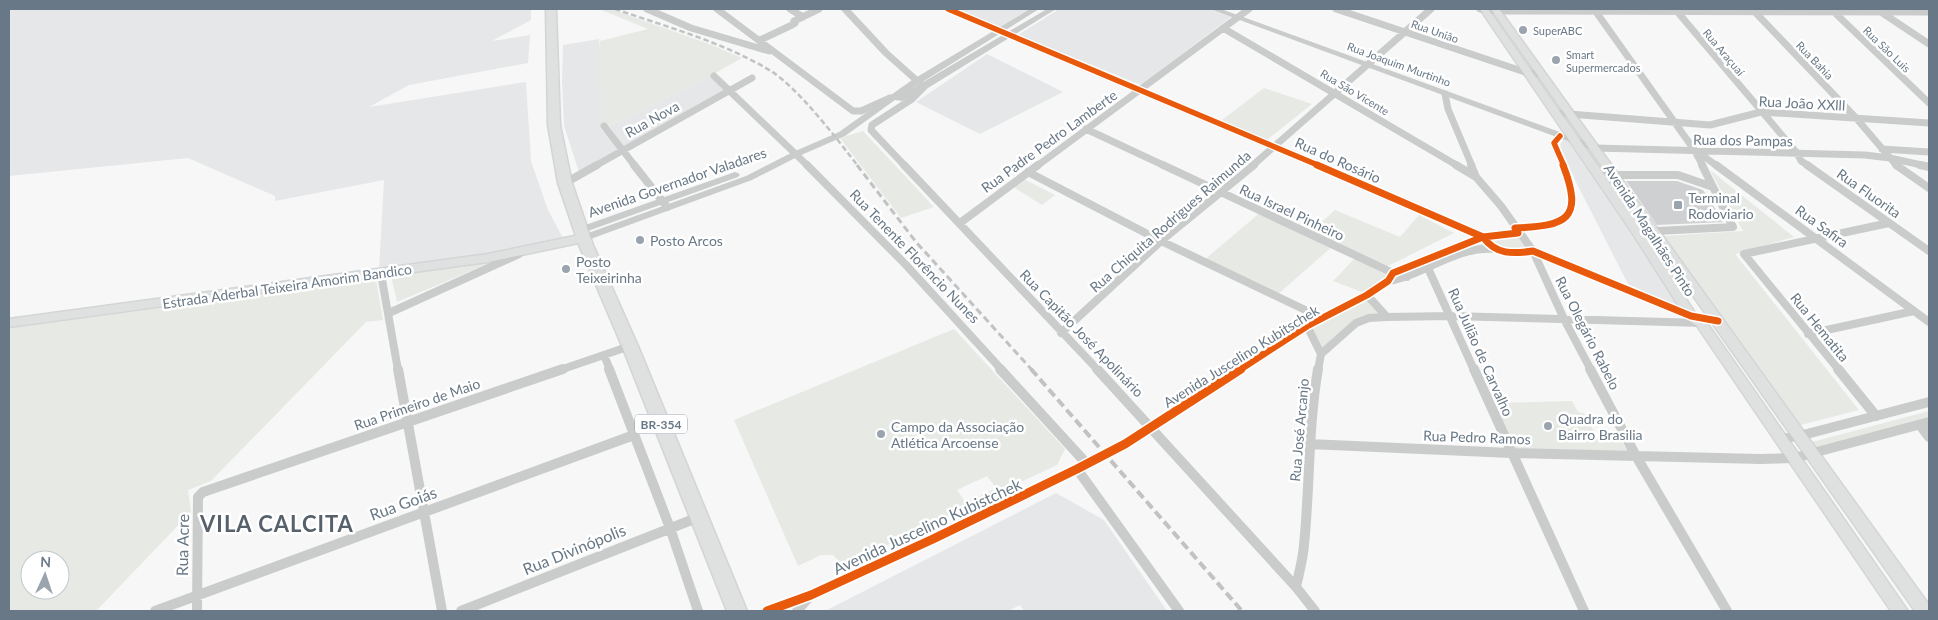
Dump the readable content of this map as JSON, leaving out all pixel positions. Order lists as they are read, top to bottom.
{
  "streets": {
    "main road": ["Avenida Magalhães Pinto", "Estrada Aderbal Teixeira Amorim Bandico", "BR-354"],
    "street": [
      "Rua União",
      "Rua São Luis",
      "Rua Araçuaí",
      "Rua Bahia",
      "Rua Joaquim Murtinho",
      "Rua São Vicente",
      "Rua João XXlll",
      "Rua Nova",
      "Rua dos Pampas",
      "Rua Padre Pedro Lamberte",
      "Rua do Rosário",
      "Avenida Governador Valadares",
      "Rua Fluorita",
      "Rua Israel Pinheiro",
      "Rua Chiquita Rodrigues Raimunda",
      "Rua Safira",
      "Rua Tenente Florêncio Nunes",
      "Rua Hematita",
      "Rua Capitão José Apolinário",
      "Rua Olegário Rabelo",
      "Rua Julião de Carvalho",
      "Avenida Juscelino Kubitschek",
      "Rua Primeiro de Maio",
      "Rua José Arcanjo",
      "Rua Pedro Ramos",
      "Rua Goiás",
      "Avenida Juscelino Kubistchek",
      "Rua Acre",
      "Rua Divinópolis"
    ]
  },
  "crossings": [
    ["Rua União", "Rua Chiquita Rodrigues Raimunda"],
    ["Rua União", "Avenida Magalhães Pinto"],
    ["Rua Araçuaí", "Rua João XXlll"],
    ["Rua Araçuaí", "Rua dos Pampas"],
    ["Rua Araçuaí", "Rua Fluorita"],
    ["Rua Bahia", "Rua João XXlll"],
    ["Rua Bahia", "Rua dos Pampas"],
    ["Rua Joaquim Murtinho", "Rua Padre Pedro Lamberte"],
    ["Rua Joaquim Murtinho", "Rua Chiquita Rodrigues Raimunda"],
    ["Rua Joaquim Murtinho", "Avenida Magalhães Pinto"],
    ["Rua Joaquim Murtinho", "Rua Olegário Rabelo"],
    ["Rua São Vicente", "Rua Padre Pedro Lamberte"],
    ["Rua São Vicente", "Rua Chiquita Rodrigues Raimunda"],
    ["Rua São Vicente", "Rua Olegário Rabelo"],
    ["Rua João XXlll", "Avenida Magalhães Pinto"],
    ["Rua Nova", "Rua Tenente Florêncio Nunes"],
    ["Rua Nova", "BR-354"],
    ["Rua dos Pampas", "Rua Fluorita"],
    ["Rua dos Pampas", "Rua Safira"],
    ["Rua dos Pampas", "Avenida Magalhães Pinto"],
    ["Rua Padre Pedro Lamberte", "Rua do Rosário"],
    ["Rua Padre Pedro Lamberte", "Rua Israel Pinheiro"],
    ["Rua Padre Pedro Lamberte", "Rua Capitão José Apolinário"],
    ["Rua do Rosário", "Avenida Governador Valadares"],
    ["Rua do Rosário", "Rua Chiquita Rodrigues Raimunda"],
    ["Rua do Rosário", "Avenida Juscelino Kubitschek"],
    ["Avenida Governador Valadares", "Rua Tenente Florêncio Nunes"],
    ["Avenida Governador Valadares", "Estrada Aderbal Teixeira Amorim Bandico"],
    ["Avenida Governador Valadares", "Rua Capitão José Apolinário"],
    ["Avenida Governador Valadares", "BR-354"],
    ["Rua Israel Pinheiro", "Rua Chiquita Rodrigues Raimunda"],
    ["Rua Israel Pinheiro", "Avenida Juscelino Kubitschek"],
    ["Rua Chiquita Rodrigues Raimunda", "Rua Capitão José Apolinário"],
    ["Rua Safira", "Rua Hematita"],
    ["Avenida Magalhães Pinto", "Rua Pedro Ramos"],
    ["Rua Tenente Florêncio Nunes", "Avenida Juscelino Kubitschek"],
    ["Rua Tenente Florêncio Nunes", "Avenida Juscelino Kubistchek"],
    ["Estrada Aderbal Teixeira Amorim Bandico", "BR-354"],
    ["Rua Capitão José Apolinário", "Avenida Juscelino Kubitschek"],
    ["Rua Capitão José Apolinário", "Rua José Arcanjo"],
    ["Rua Olegário Rabelo", "Avenida Juscelino Kubitschek"],
    ["Rua Olegário Rabelo", "Rua Pedro Ramos"],
    ["Rua Julião de Carvalho", "Avenida Juscelino Kubitschek"],
    ["Rua Julião de Carvalho", "Rua Pedro Ramos"],
    ["Avenida Juscelino Kubitschek", "Avenida Juscelino Kubistchek"],
    ["Rua Primeiro de Maio", "BR-354"],
    ["Rua Primeiro de Maio", "Rua Acre"],
    ["BR-354", "Rua Divinópolis"],
    ["Rua José Arcanjo", "Rua Pedro Ramos"],
    ["Rua Goiás", "Rua Acre"]
  ],
  "districts": ["VILA CALCITA"],
  "places": {
    "other": [
      "SuperABC",
      "Smart Supermercados",
      "Posto Arcos",
      "Posto Teixeirinha",
      "Quadra do Bairro Brasilia",
      "Campo da Associação Atlética Arcoense"
    ],
    "transit": ["Terminal Rodoviario"]
  },
  "north": "top"
}
